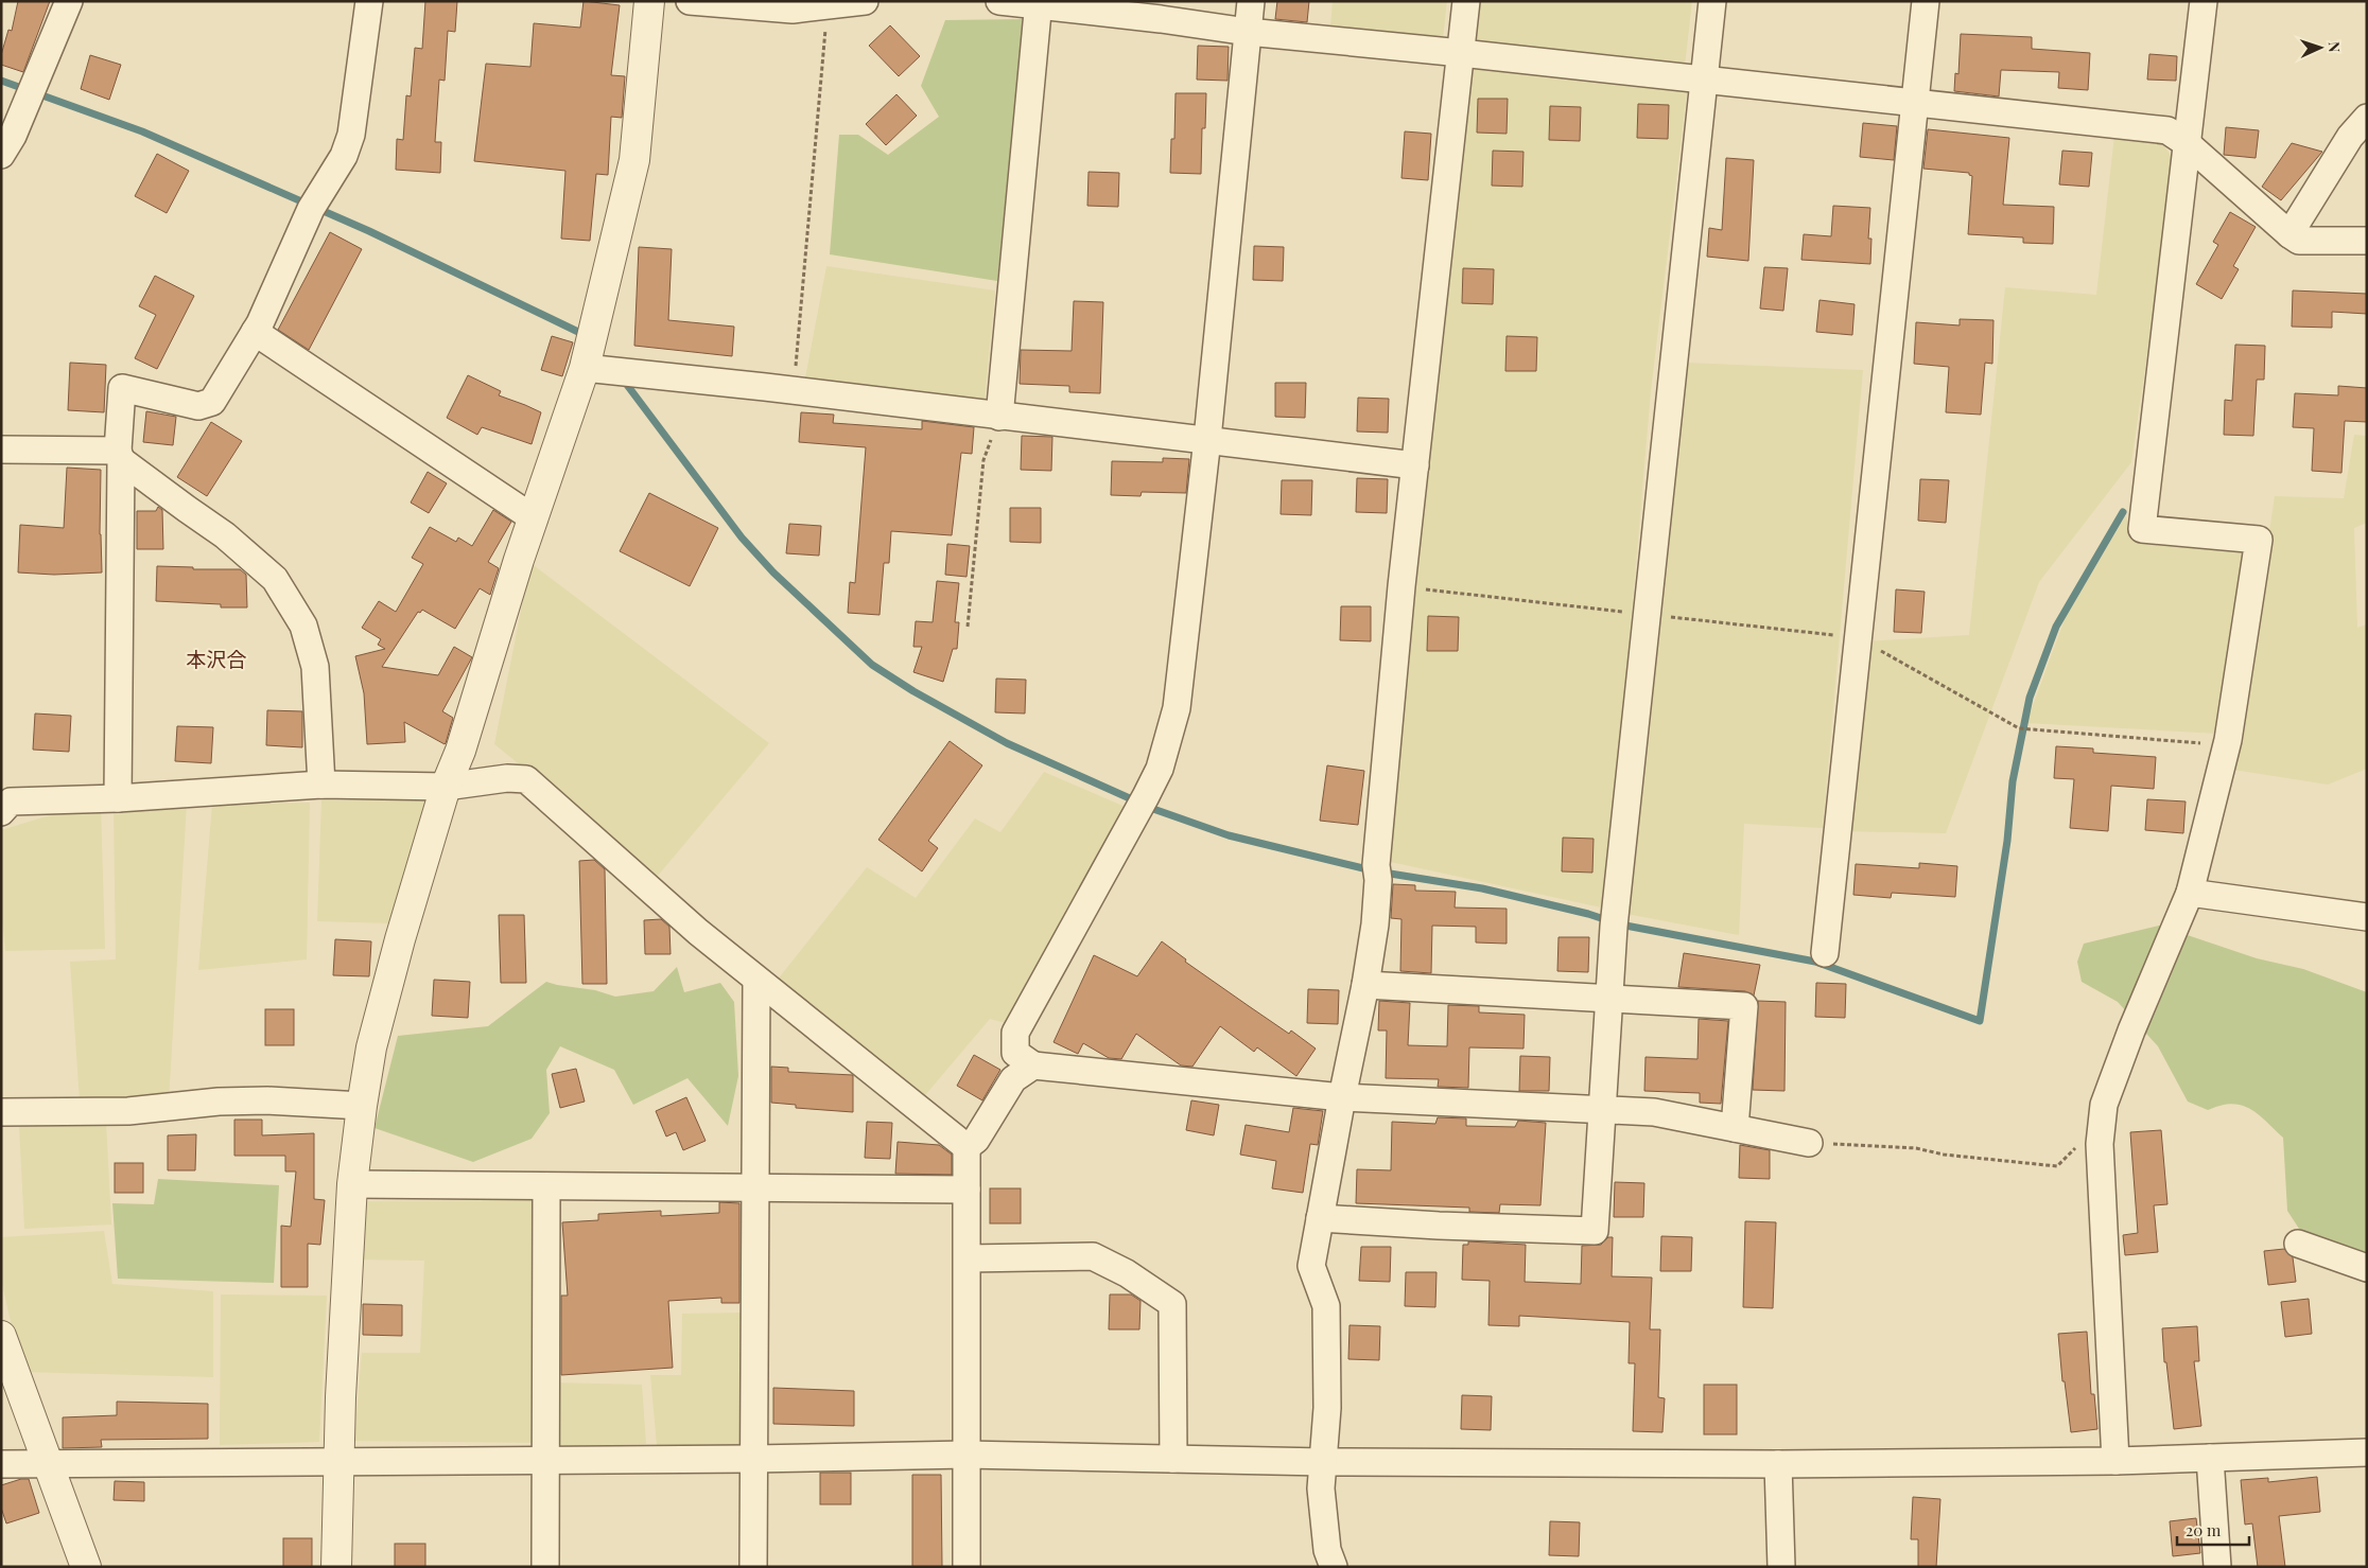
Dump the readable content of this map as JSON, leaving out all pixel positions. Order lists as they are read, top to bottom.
{
  "districts": ["本沢合"],
  "scale_bar": "20 m",
  "north": "right"
}
